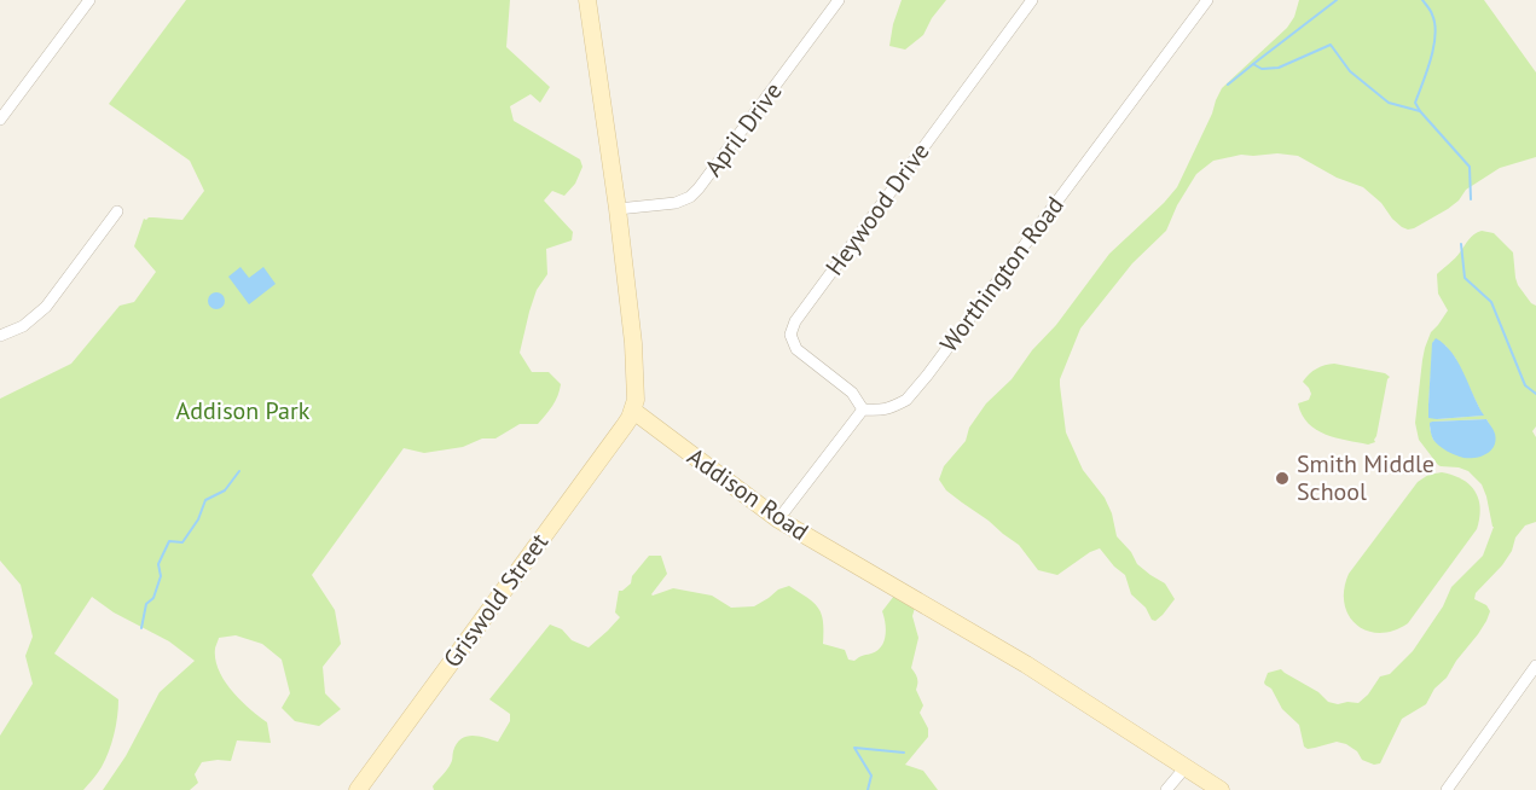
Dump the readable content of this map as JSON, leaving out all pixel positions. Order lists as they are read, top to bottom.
{
  "streets": {
    "main road": ["Addison Road", "Griswold Street"],
    "street": ["April Drive", "Heywood Drive", "Worthington Road"]
  },
  "crossings": [
    ["Heywood Drive", "Worthington Road"],
    ["Addison Road", "Griswold Street"]
  ],
  "parks": ["Addison Park"],
  "places": ["Smith Middle School"]
}
